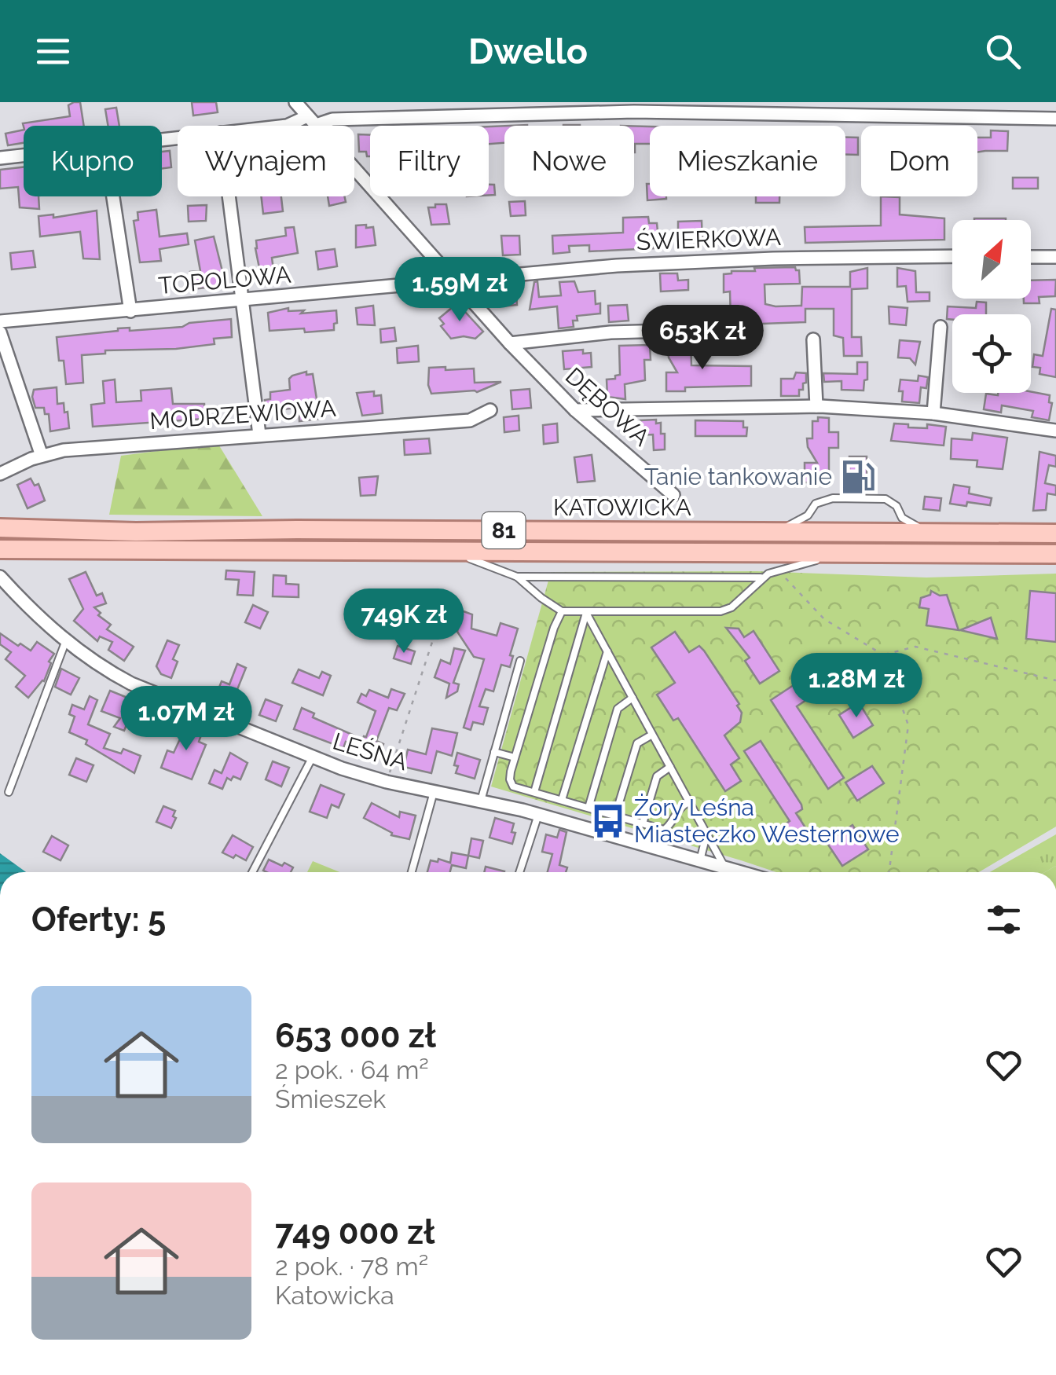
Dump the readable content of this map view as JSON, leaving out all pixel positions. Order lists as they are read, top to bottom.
{
  "streets": {
    "main road": ["KATOWICKA", "81"],
    "street": [
      "ŚWIERKOWA",
      "TOPOLOWA",
      "DĘBOWA",
      "MODRZEWIOWA",
      "LEŚNA"
    ]
  },
  "crossings": [
    ["ŚWIERKOWA", "TOPOLOWA"],
    ["ŚWIERKOWA", "DĘBOWA"],
    ["TOPOLOWA", "DĘBOWA"]
  ],
  "places": {
    "fuel station": ["Tanie tankowanie"],
    "bus stop": ["Żory Leśna Miasteczko Westernowe"]
  },
  "north": "top right",
  "page": {
    "header": "Dwello",
    "chip": [
      "Kupno",
      "Wynajem",
      "Filtry",
      "Nowe",
      "Mieszkanie",
      "Dom"
    ],
    "price": [
      "1.59M zł",
      "653K zł",
      "749K zł",
      "1.28M zł",
      "1.07M zł"
    ],
    "heading": "Oferty: 5",
    "list": [
      {
        "name": "653 000 zł",
        "note": "2 pok. · 64 m² · Śmieszek"
      },
      {
        "name": "749 000 zł",
        "note": "2 pok. · 78 m² · Katowicka"
      }
    ]
  }
}
